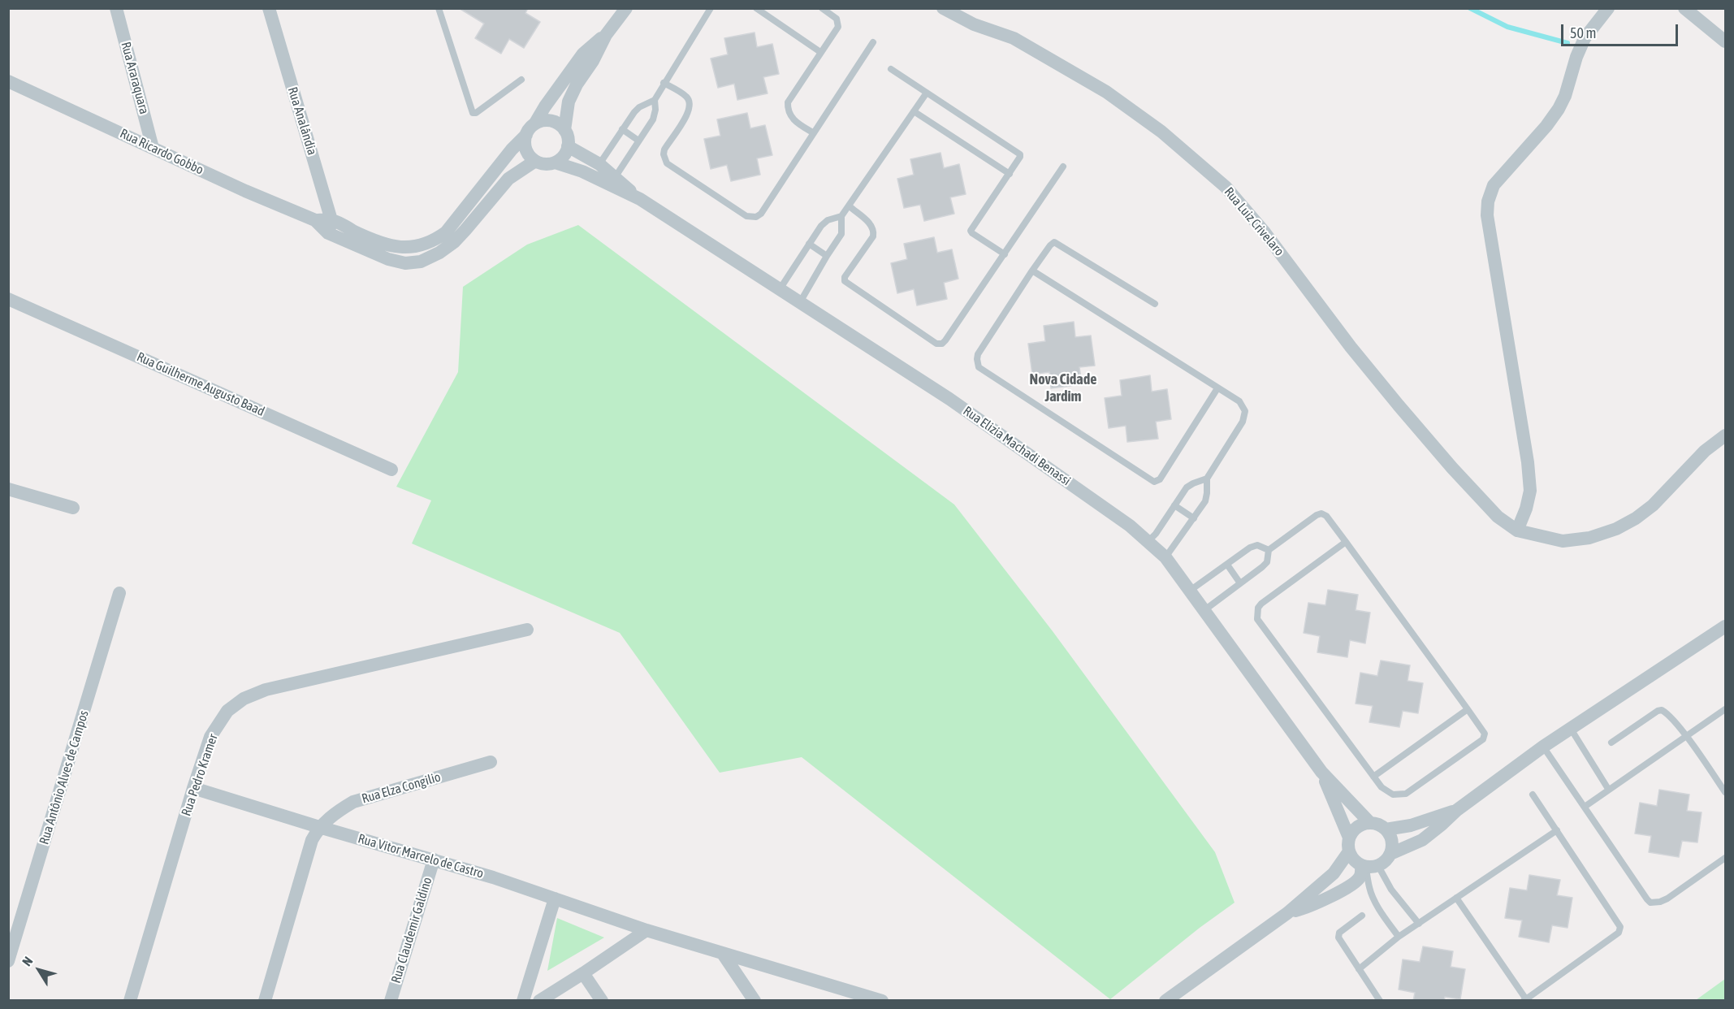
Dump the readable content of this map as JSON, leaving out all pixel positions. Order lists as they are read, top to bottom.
{
  "streets": {
    "street": [
      "Rua Araraquara",
      "Rua Analândia",
      "Rua Ricardo Gobbo",
      "Rua Luiz Crivelaro",
      "Rua Guilherme Augusto Baad",
      "Rua Elizia Machadi Benassi",
      "Rua Pedro Kramer",
      "Rua Antônio Alves de Campos",
      "Rua Elza Congilio",
      "Rua Vitor Marcelo de Castro",
      "Rua Claudemir Galdino"
    ]
  },
  "crossings": [
    ["Rua Araraquara", "Rua Ricardo Gobbo"],
    ["Rua Analândia", "Rua Ricardo Gobbo"],
    ["Rua Pedro Kramer", "Rua Vitor Marcelo de Castro"],
    ["Rua Elza Congilio", "Rua Vitor Marcelo de Castro"],
    ["Rua Vitor Marcelo de Castro", "Rua Claudemir Galdino"]
  ],
  "districts": ["Nova Cidade Jardim"],
  "scale_bar": "50 m",
  "north": "top left"
}
